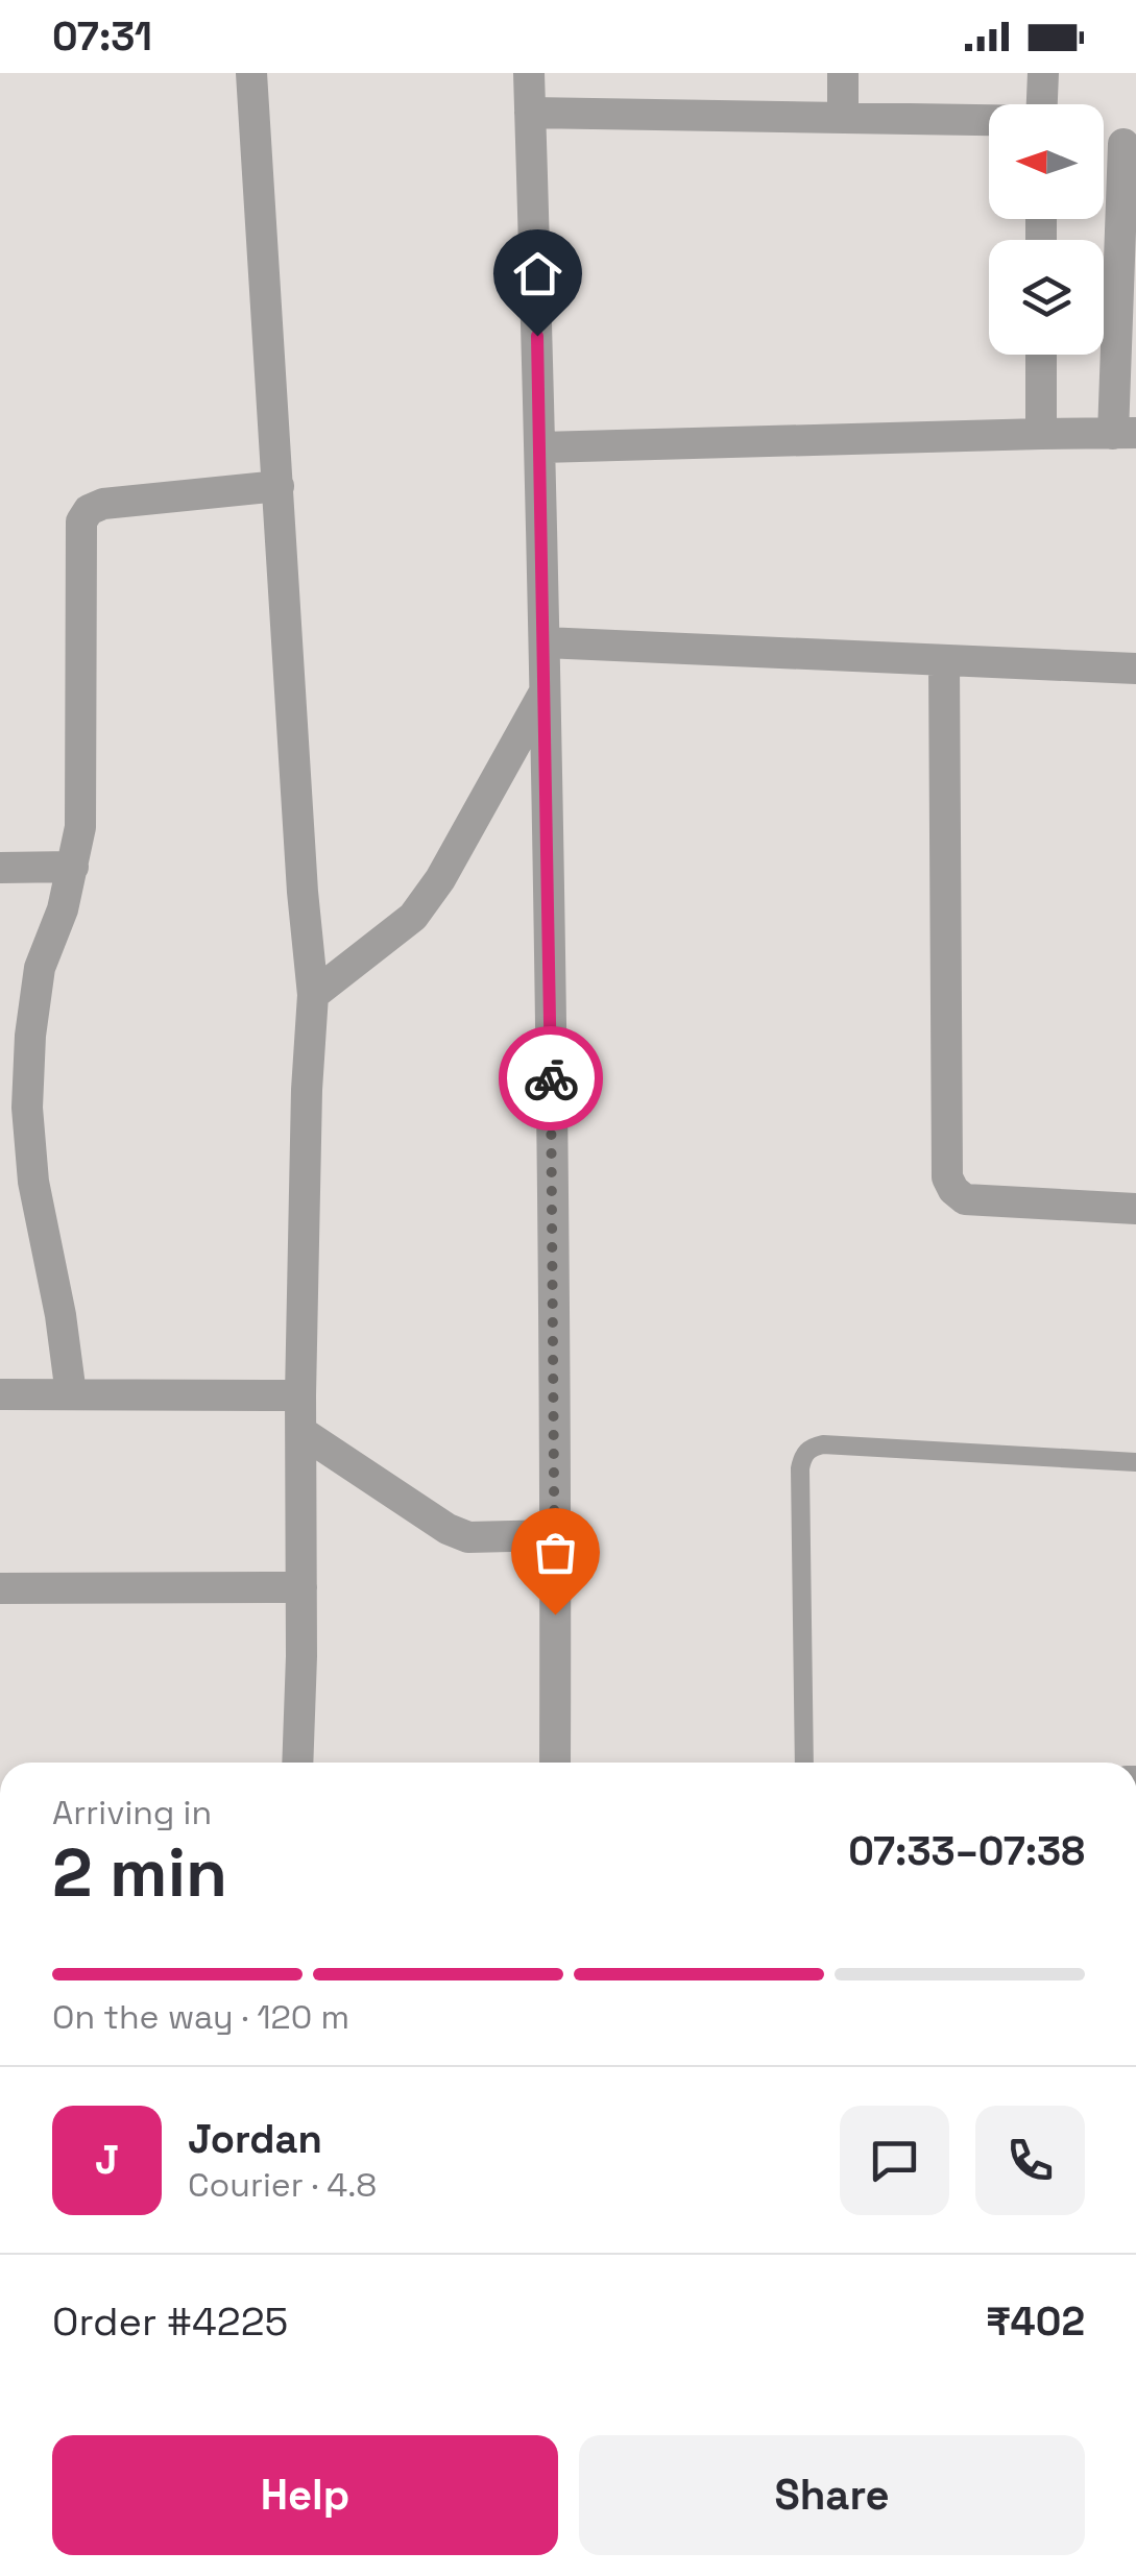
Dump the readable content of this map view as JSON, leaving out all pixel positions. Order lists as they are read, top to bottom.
{
  "north": "left",
  "page": {
    "status": "07:31",
    "heading": ["2 min", "Arriving in", "07:33–07:38"],
    "panel": [
      "Jordan",
      "Courier · 4.8",
      "Order #4225",
      "₹402"
    ],
    "bar": "On the way · 120 m",
    "round": "J",
    "buttons": ["Help", "Share"]
  }
}
